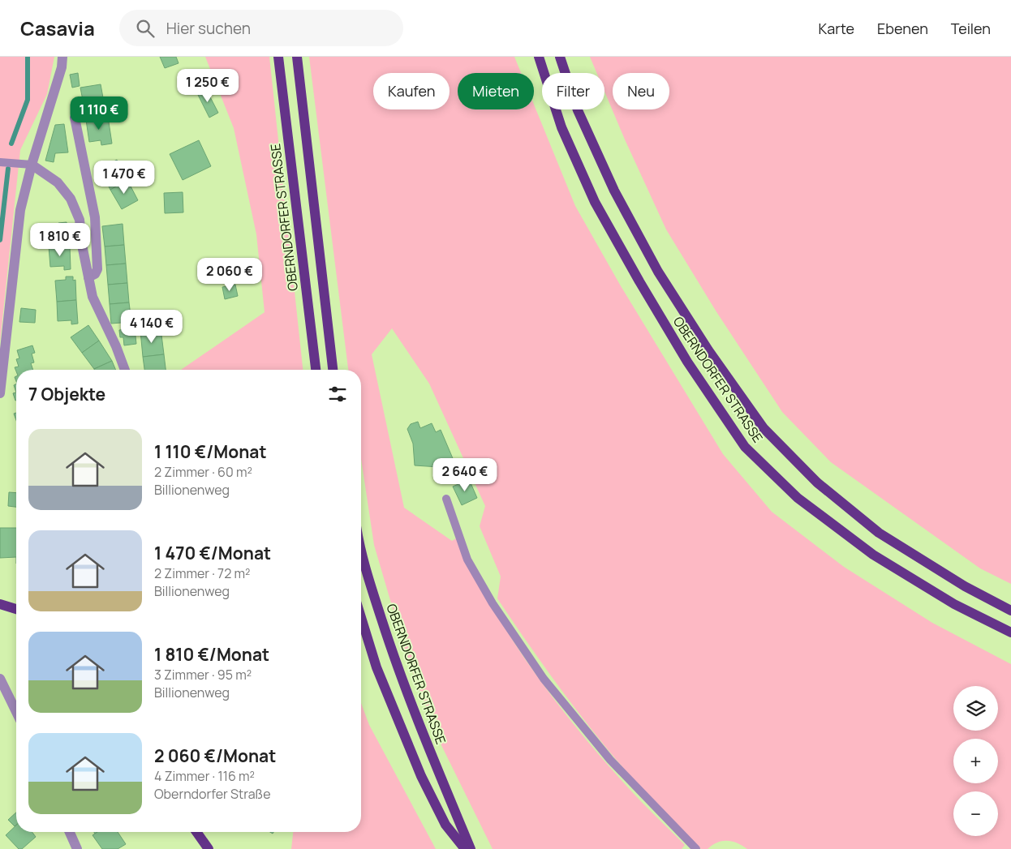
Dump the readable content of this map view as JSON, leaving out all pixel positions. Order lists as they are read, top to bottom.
{
  "streets": {
    "main road": ["OBERNDORFER STRASSE"]
  },
  "page": {
    "header": "Casavia",
    "search": "Hier suchen",
    "nav": ["Karte", "Ebenen", "Teilen"],
    "price": [
      "1 250 €",
      "1 110 €",
      "1 470 €",
      "1 810 €",
      "2 060 €",
      "4 140 €",
      "2 640 €"
    ],
    "chip": [
      "Kaufen",
      "Mieten",
      "Filter",
      "Neu"
    ],
    "heading": "7 Objekte",
    "list": [
      {
        "name": "1 110 €/Monat",
        "note": "2 Zimmer · 60 m² · Billionenweg"
      },
      {
        "name": "1 470 €/Monat",
        "note": "2 Zimmer · 72 m² · Billionenweg"
      },
      {
        "name": "1 810 €/Monat",
        "note": "3 Zimmer · 95 m² · Billionenweg"
      },
      {
        "name": "2 060 €/Monat",
        "note": "4 Zimmer · 116 m² · Oberndorfer Straße"
      }
    ],
    "map_buttons": ["+", "−"]
  }
}
